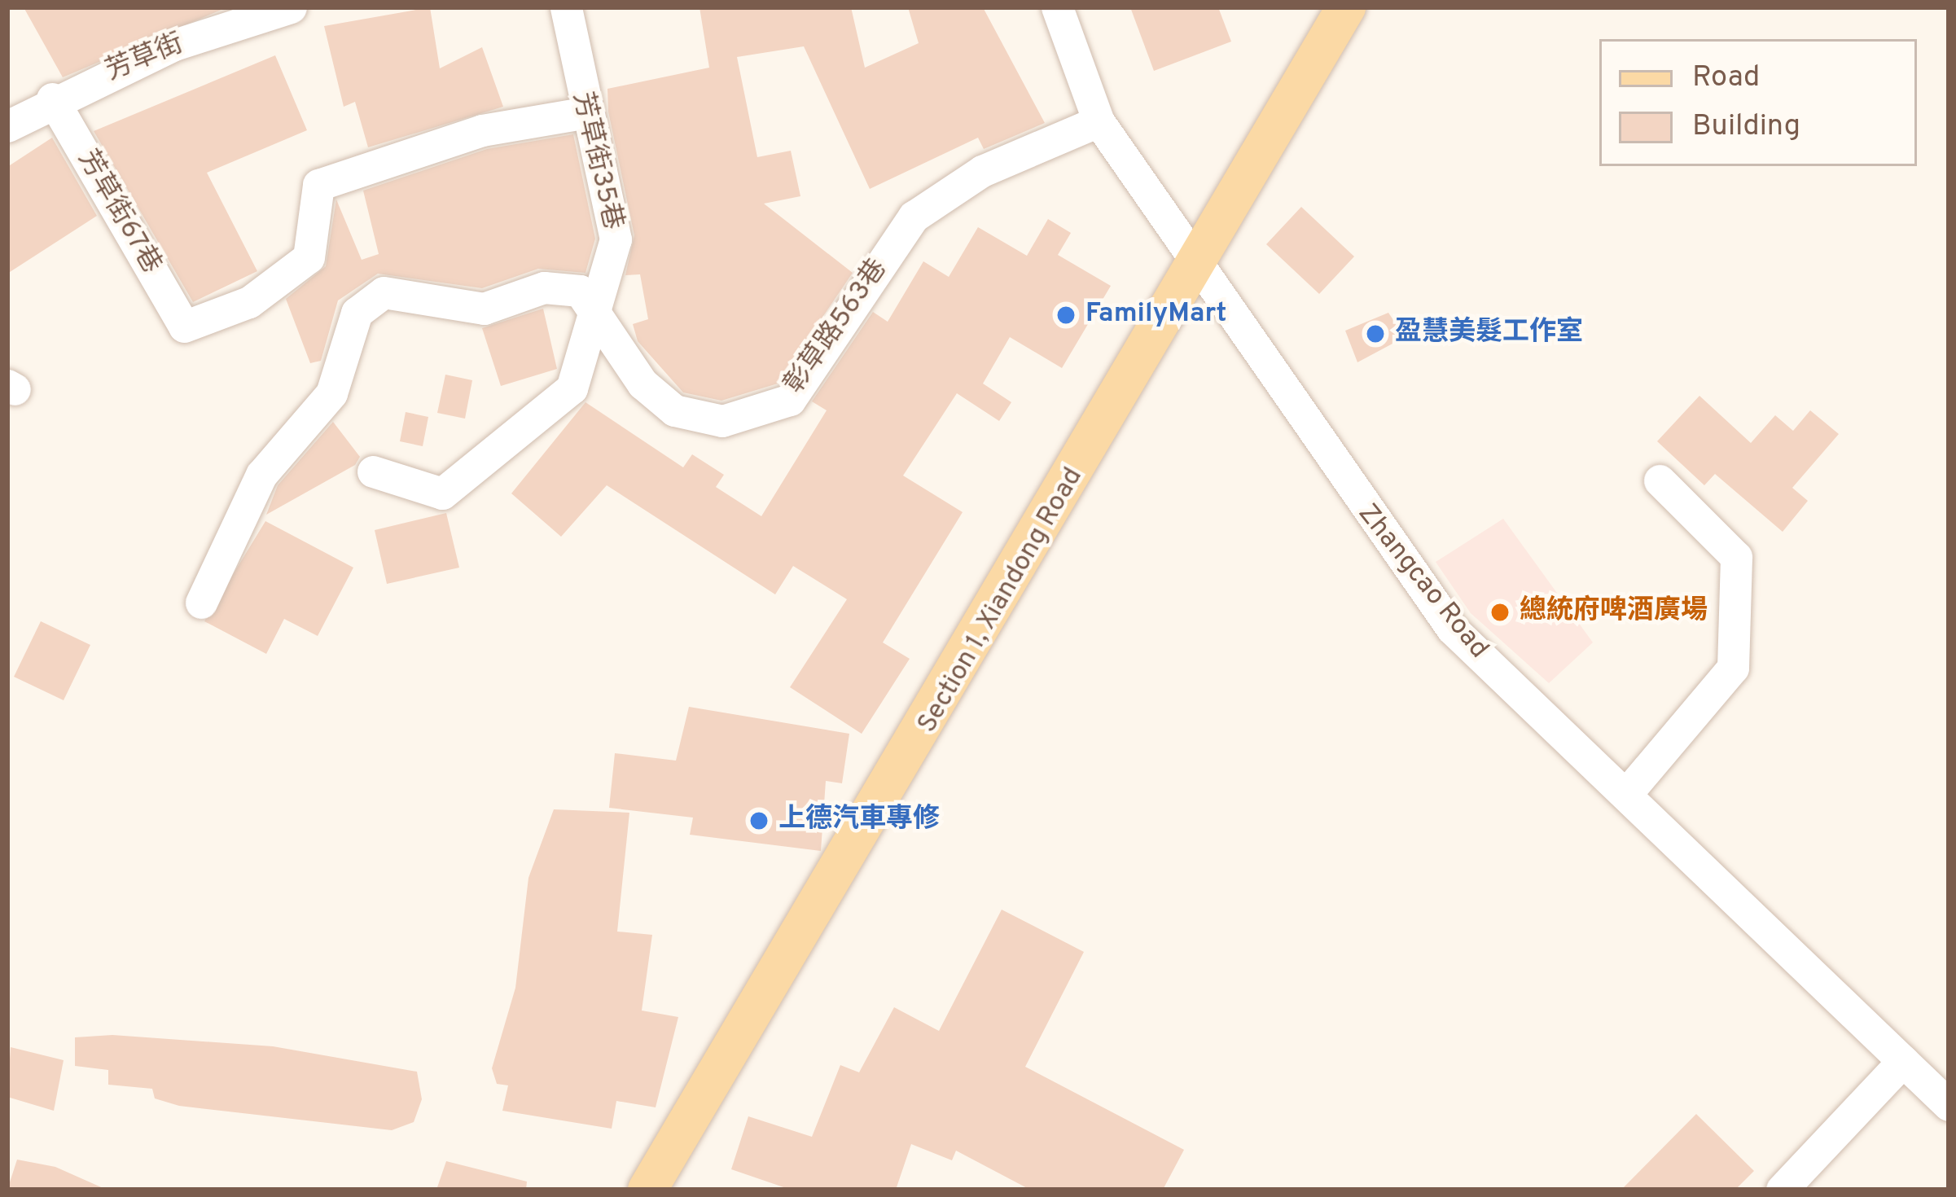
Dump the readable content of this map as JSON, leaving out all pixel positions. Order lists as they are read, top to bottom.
{
  "streets": {
    "main road": ["Section 1, Xiandong Road"],
    "street": [
      "芳草街",
      "芳草街35巷",
      "芳草街67巷",
      "彰草路563巷",
      "Zhangcao Road"
    ]
  },
  "crossings": [
    ["芳草街", "芳草街67巷"],
    ["芳草街35巷", "芳草街67巷"],
    ["芳草街35巷", "彰草路563巷"],
    ["彰草路563巷", "Zhangcao Road"],
    ["Zhangcao Road", "Section 1, Xiandong Road"]
  ],
  "places": [
    "FamilyMart",
    "盈慧美髮工作室",
    "總統府啤酒廣場",
    "上德汽車專修"
  ],
  "legend": ["Road", "Building"]
}
